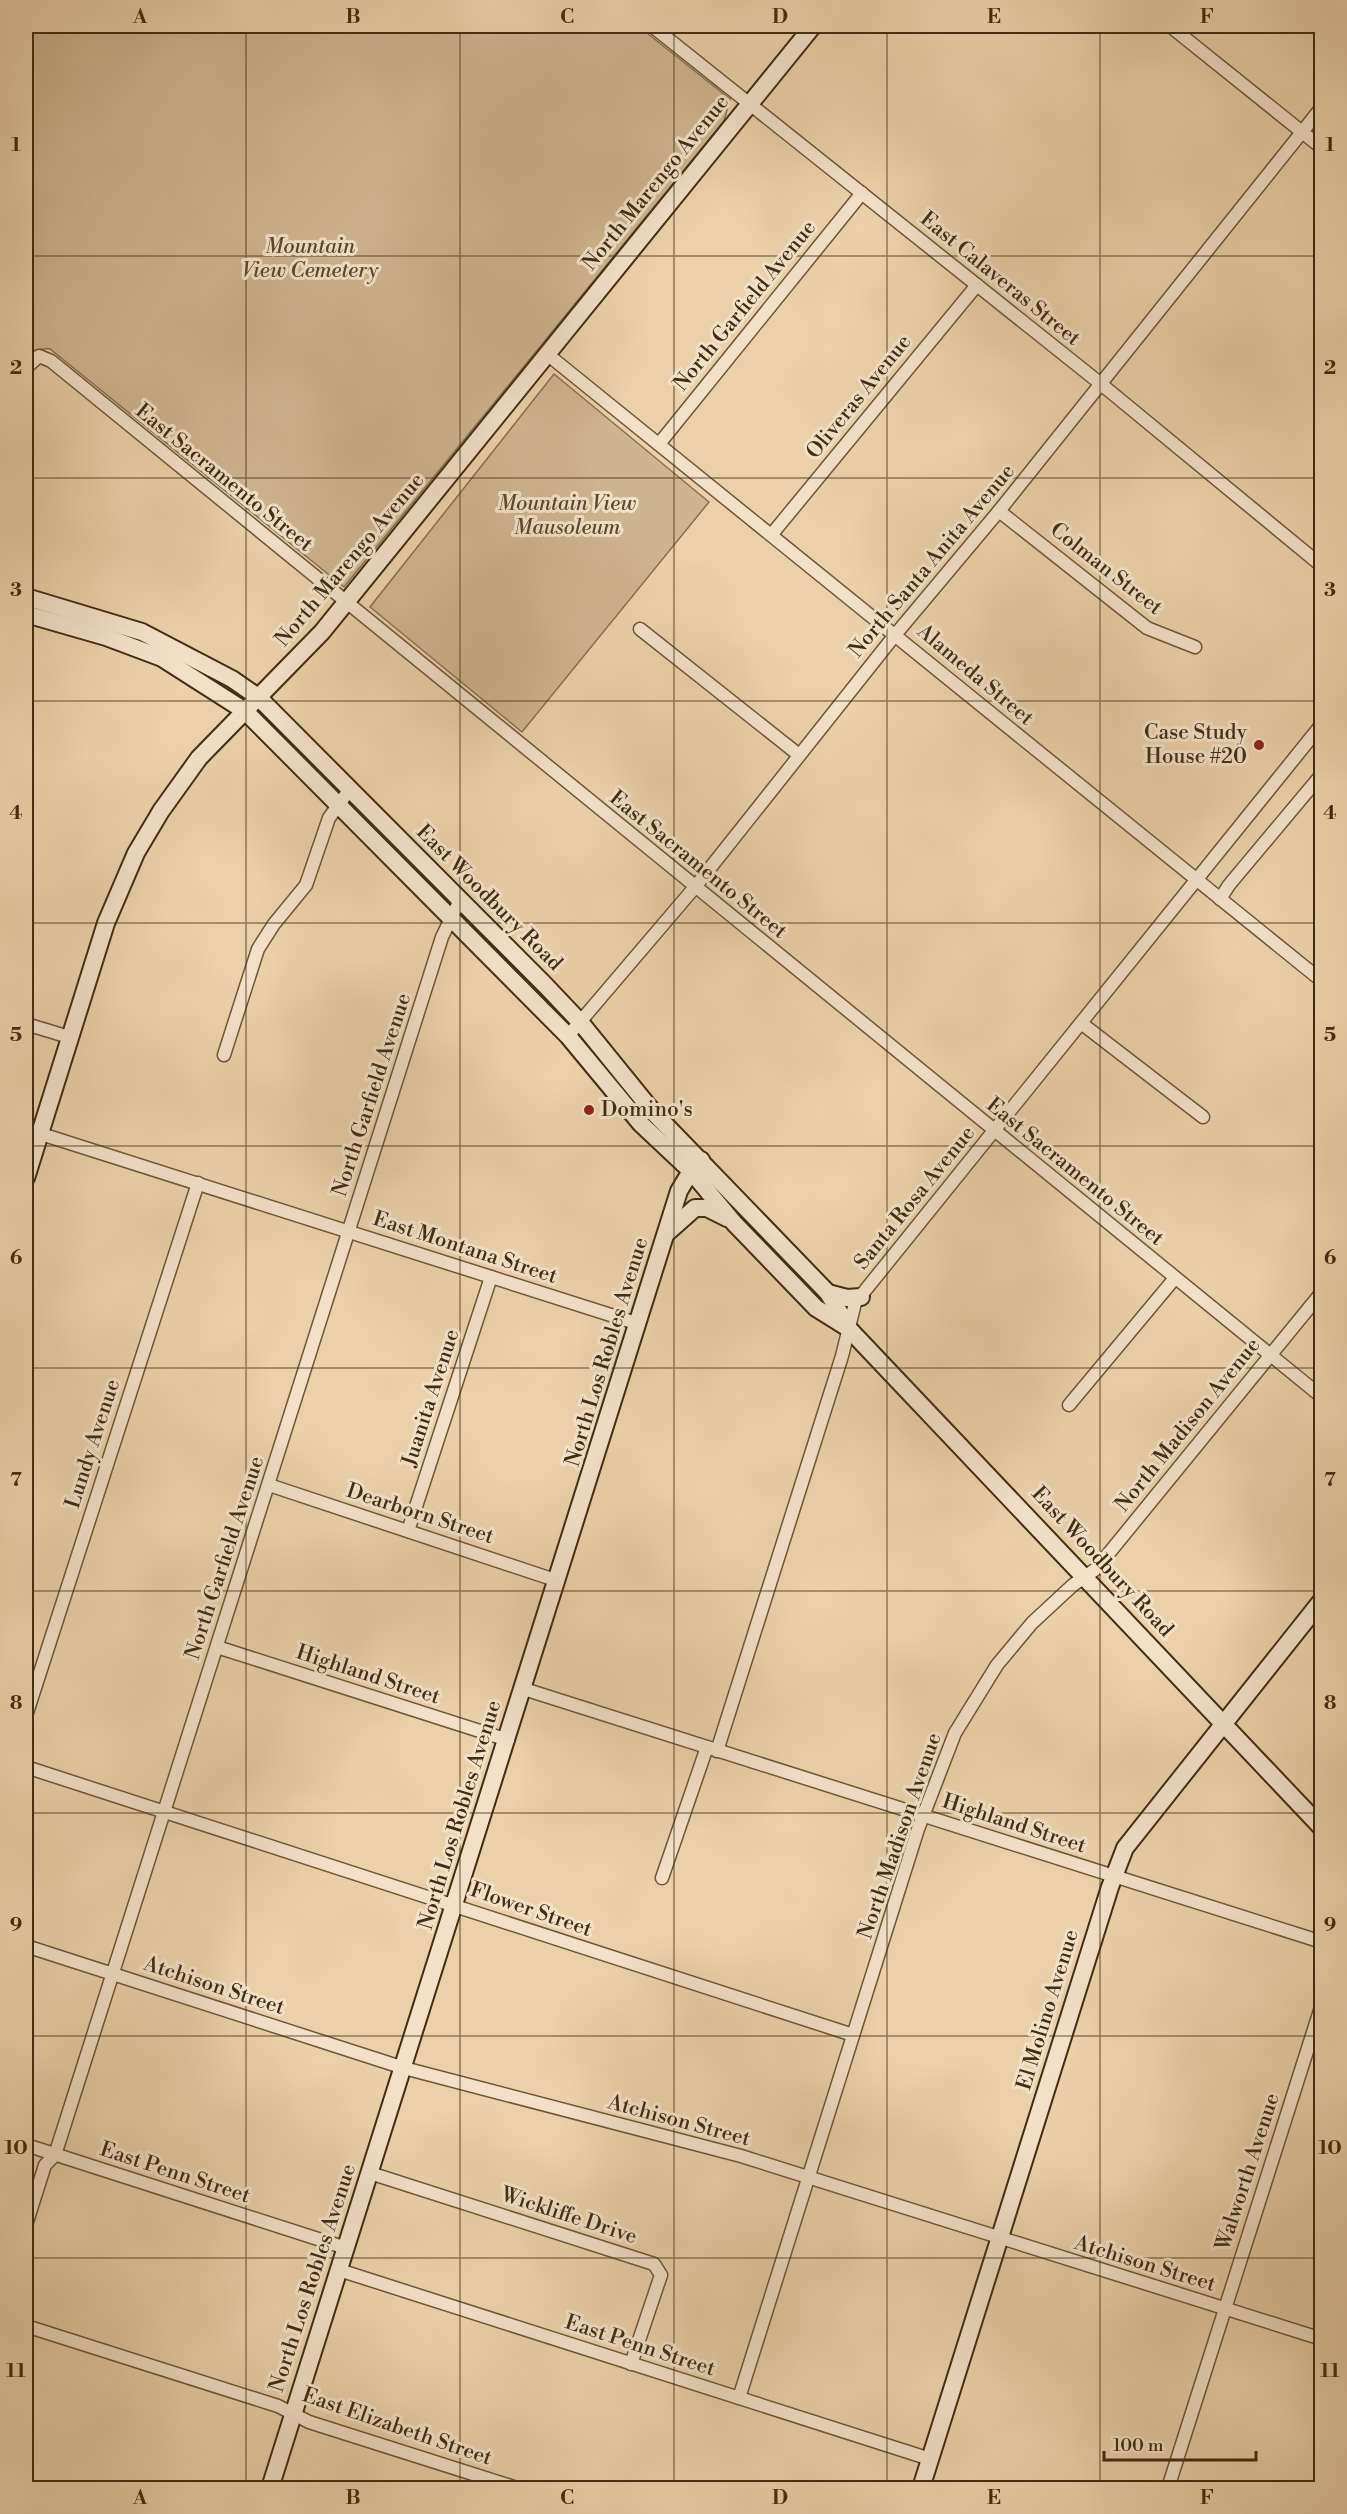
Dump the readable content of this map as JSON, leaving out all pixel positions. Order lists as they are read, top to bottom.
{
  "streets": {
    "street": [
      "North Marengo Avenue",
      "East Calaveras Street",
      "North Garfield Avenue",
      "Oliveras Avenue",
      "East Sacramento Street",
      "North Santa Anita Avenue",
      "Colman Street",
      "Alameda Street",
      "East Woodbury Road",
      "Santa Rosa Avenue",
      "East Montana Street",
      "North Los Robles Avenue",
      "Juanita Avenue",
      "North Madison Avenue",
      "Lundy Avenue",
      "Dearborn Street",
      "Highland Street",
      "Flower Street",
      "Atchison Street",
      "El Molino Avenue",
      "Walworth Avenue",
      "East Penn Street",
      "Wickliffe Drive",
      "East Elizabeth Street"
    ]
  },
  "crossings": [
    ["North Marengo Avenue", "East Calaveras Street"],
    ["North Marengo Avenue", "East Sacramento Street"],
    ["North Marengo Avenue", "Alameda Street"],
    ["North Marengo Avenue", "East Woodbury Road"],
    ["North Marengo Avenue", "East Montana Street"],
    ["East Calaveras Street", "North Garfield Avenue"],
    ["East Calaveras Street", "Oliveras Avenue"],
    ["East Calaveras Street", "North Santa Anita Avenue"],
    ["North Garfield Avenue", "Alameda Street"],
    ["North Garfield Avenue", "East Woodbury Road"],
    ["North Garfield Avenue", "East Montana Street"],
    ["North Garfield Avenue", "Dearborn Street"],
    ["North Garfield Avenue", "Highland Street"],
    ["North Garfield Avenue", "Flower Street"],
    ["North Garfield Avenue", "Atchison Street"],
    ["North Garfield Avenue", "East Penn Street"],
    ["Oliveras Avenue", "Alameda Street"],
    ["East Sacramento Street", "North Santa Anita Avenue"],
    ["East Sacramento Street", "Santa Rosa Avenue"],
    ["East Sacramento Street", "North Madison Avenue"],
    ["North Santa Anita Avenue", "Colman Street"],
    ["North Santa Anita Avenue", "Alameda Street"],
    ["North Santa Anita Avenue", "East Woodbury Road"],
    ["Alameda Street", "Santa Rosa Avenue"],
    ["East Woodbury Road", "Santa Rosa Avenue"],
    ["East Woodbury Road", "North Los Robles Avenue"],
    ["East Woodbury Road", "North Madison Avenue"],
    ["East Woodbury Road", "El Molino Avenue"],
    ["Santa Rosa Avenue", "Highland Street"],
    ["East Montana Street", "North Los Robles Avenue"],
    ["East Montana Street", "Juanita Avenue"],
    ["East Montana Street", "Lundy Avenue"],
    ["North Los Robles Avenue", "Dearborn Street"],
    ["North Los Robles Avenue", "Highland Street"],
    ["North Los Robles Avenue", "Flower Street"],
    ["North Los Robles Avenue", "Atchison Street"],
    ["North Los Robles Avenue", "East Penn Street"],
    ["North Los Robles Avenue", "Wickliffe Drive"],
    ["North Los Robles Avenue", "East Elizabeth Street"],
    ["Juanita Avenue", "Dearborn Street"],
    ["North Madison Avenue", "Highland Street"],
    ["North Madison Avenue", "Flower Street"],
    ["North Madison Avenue", "Atchison Street"],
    ["North Madison Avenue", "East Penn Street"],
    ["Highland Street", "El Molino Avenue"],
    ["Atchison Street", "El Molino Avenue"],
    ["Atchison Street", "Walworth Avenue"],
    ["El Molino Avenue", "East Penn Street"],
    ["East Penn Street", "Wickliffe Drive"]
  ],
  "parks": ["Mountain View Cemetery", "Mountain View Mausoleum"],
  "places": ["Case Study House #20", "Domino's"],
  "scale_bar": "100 m",
  "grid": {
    "columns": [
      "A",
      "B",
      "C",
      "D",
      "E",
      "F"
    ],
    "rows": [
      "1",
      "2",
      "3",
      "4",
      "5",
      "6",
      "7",
      "8",
      "9",
      "10",
      "11"
    ]
  }
}
